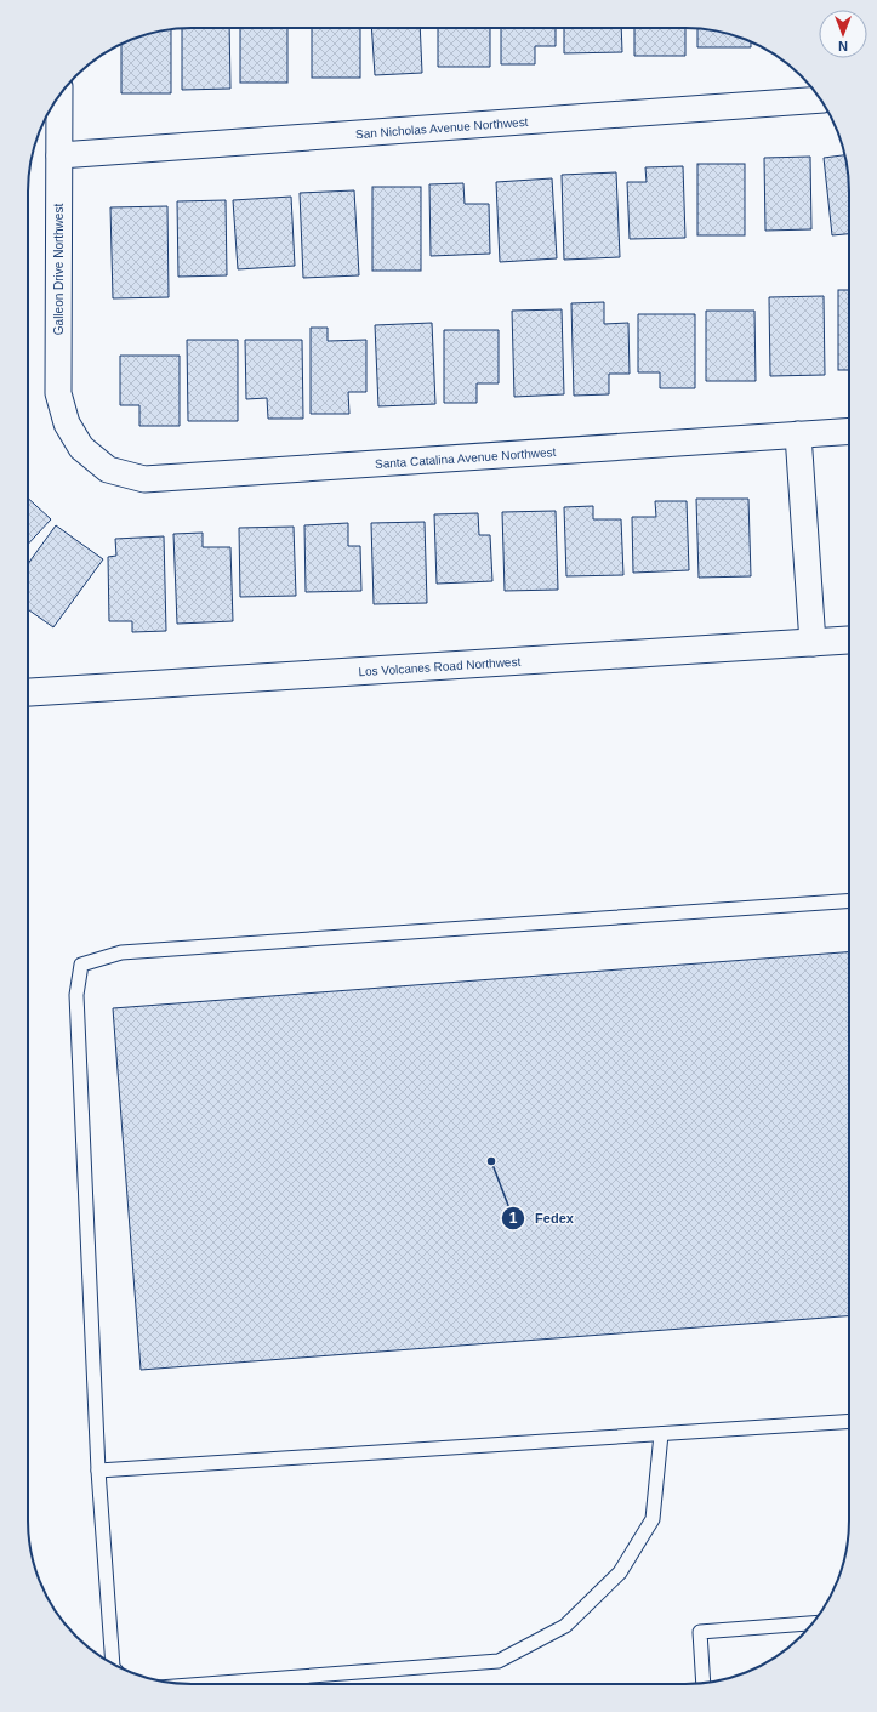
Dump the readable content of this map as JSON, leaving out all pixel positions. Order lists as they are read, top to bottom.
{
  "streets": {
    "street": [
      "San Nicholas Avenue Northwest",
      "Galleon Drive Northwest",
      "Santa Catalina Avenue Northwest",
      "Los Volcanes Road Northwest"
    ]
  },
  "crossings": [
    ["San Nicholas Avenue Northwest", "Galleon Drive Northwest"],
    ["Galleon Drive Northwest", "Santa Catalina Avenue Northwest"]
  ],
  "places": ["Fedex"],
  "north": "bottom"
}
